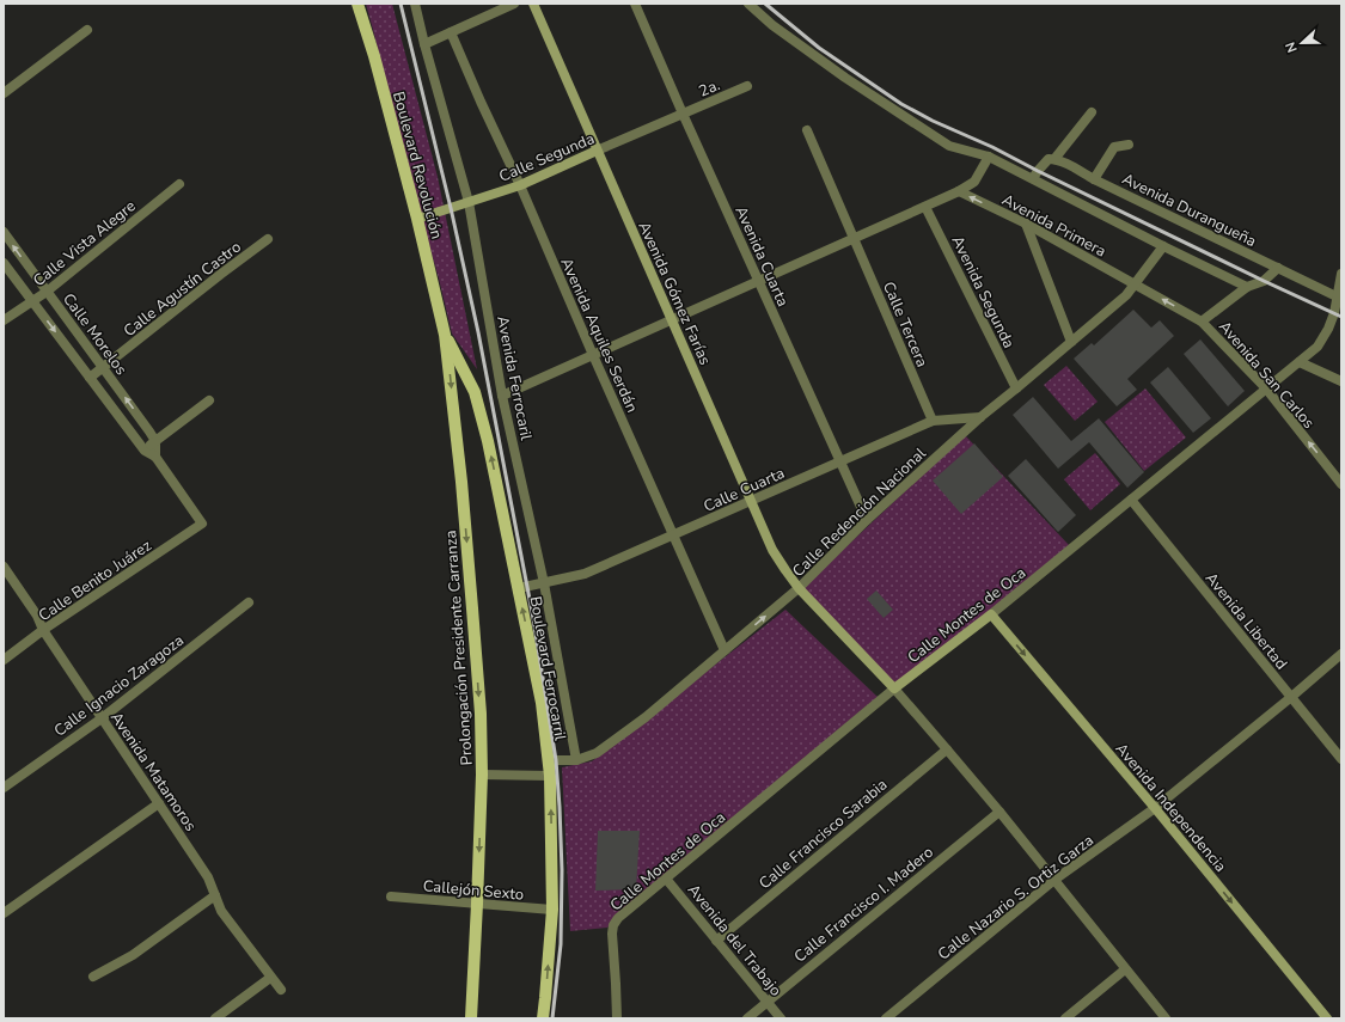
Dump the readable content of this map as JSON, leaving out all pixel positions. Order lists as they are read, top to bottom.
{
  "streets": {
    "main road": [
      "Calle Segunda",
      "Boulevard Revolución",
      "Avenida Gómez Farías",
      "Calle Montes de Oca",
      "Prolongación Presidente Carranza",
      "Boulevard Ferrocarril",
      "Avenida Independencia"
    ],
    "street": [
      "2a.",
      "Avenida Durangueña",
      "Avenida Primera",
      "Calle Vista Alegre",
      "Avenida Cuarta",
      "Calle Agustín Castro",
      "Avenida Segunda",
      "Calle Tercera",
      "Calle Morelos",
      "Avenida Aquiles Serdán",
      "Avenida San Carlos",
      "Avenida Ferrocaril",
      "Calle Cuarta",
      "Calle Redención Nacional",
      "Calle Benito Juárez",
      "Avenida Libertad",
      "Calle Ignacio Zaragoza",
      "Avenida Matamoros",
      "Calle Francisco Sarabia",
      "Callejón Sexto",
      "Calle Nazario S. Ortiz Garza",
      "Calle Francisco I. Madero",
      "Avenida del Trabajo"
    ]
  },
  "crossings": [
    ["2a.", "Calle Segunda"],
    ["2a.", "Avenida Cuarta"],
    ["Calle Segunda", "Boulevard Revolución"],
    ["Calle Segunda", "Avenida Cuarta"],
    ["Calle Segunda", "Avenida Gómez Farías"],
    ["Calle Segunda", "Avenida Aquiles Serdán"],
    ["Calle Segunda", "Avenida Ferrocaril"],
    ["Boulevard Revolución", "Prolongación Presidente Carranza"],
    ["Boulevard Revolución", "Boulevard Ferrocarril"],
    ["Avenida Durangueña", "Calle Montes de Oca"],
    ["Avenida Primera", "Avenida San Carlos"],
    ["Avenida Primera", "Calle Redención Nacional"],
    ["Calle Vista Alegre", "Calle Morelos"],
    ["Avenida Cuarta", "Calle Cuarta"],
    ["Avenida Cuarta", "Calle Redención Nacional"],
    ["Calle Agustín Castro", "Calle Morelos"],
    ["Avenida Segunda", "Calle Redención Nacional"],
    ["Avenida Gómez Farías", "Calle Cuarta"],
    ["Avenida Gómez Farías", "Calle Redención Nacional"],
    ["Calle Tercera", "Calle Cuarta"],
    ["Calle Morelos", "Calle Benito Juárez"],
    ["Avenida Aquiles Serdán", "Calle Cuarta"],
    ["Avenida Aquiles Serdán", "Calle Redención Nacional"],
    ["Avenida San Carlos", "Calle Redención Nacional"],
    ["Avenida San Carlos", "Calle Montes de Oca"],
    ["Avenida Ferrocaril", "Calle Cuarta"],
    ["Avenida Ferrocaril", "Calle Redención Nacional"],
    ["Calle Cuarta", "Calle Redención Nacional"],
    ["Calle Cuarta", "Boulevard Ferrocarril"],
    ["Calle Redención Nacional", "Boulevard Ferrocarril"],
    ["Calle Benito Juárez", "Avenida Matamoros"],
    ["Calle Montes de Oca", "Avenida Libertad"],
    ["Calle Montes de Oca", "Avenida Independencia"],
    ["Calle Montes de Oca", "Avenida del Trabajo"],
    ["Avenida Libertad", "Calle Nazario S. Ortiz Garza"],
    ["Prolongación Presidente Carranza", "Boulevard Ferrocarril"],
    ["Prolongación Presidente Carranza", "Callejón Sexto"],
    ["Boulevard Ferrocarril", "Callejón Sexto"],
    ["Calle Ignacio Zaragoza", "Avenida Matamoros"],
    ["Avenida Independencia", "Calle Nazario S. Ortiz Garza"],
    ["Calle Francisco Sarabia", "Avenida del Trabajo"],
    ["Calle Francisco I. Madero", "Avenida del Trabajo"]
  ],
  "one_way": ["Prolongación Presidente Carranza", "Boulevard Ferrocarril", "Avenida Independencia"],
  "north": "left"
}
